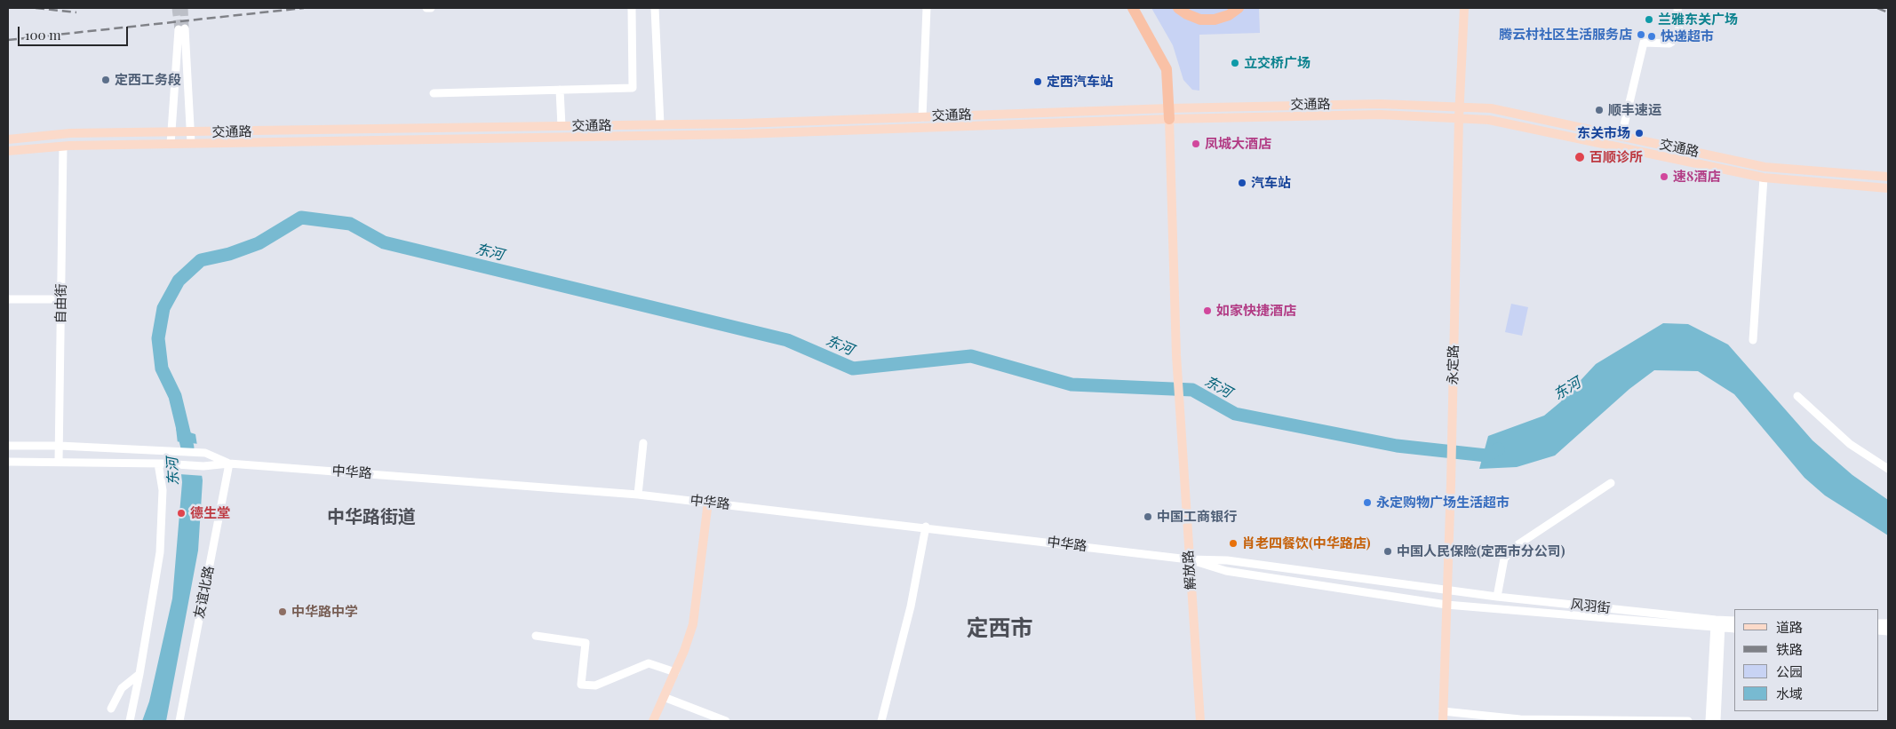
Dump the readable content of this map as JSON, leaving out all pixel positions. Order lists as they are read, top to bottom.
{
  "streets": {
    "main road": ["交通路", "永定路", "解放路"],
    "street": [
      "自由街",
      "中华路",
      "友谊北路",
      "风羽街"
    ]
  },
  "crossings": [
    ["交通路", "自由街"],
    ["交通路", "永定路"],
    ["交通路", "解放路"],
    ["自由街", "中华路"],
    ["永定路", "中华路"],
    ["永定路", "风羽街"],
    ["中华路", "解放路"],
    ["中华路", "友谊北路"],
    ["中华路", "风羽街"]
  ],
  "districts": ["中华路街道", "定西市"],
  "water": ["东河"],
  "places": [
    "兰雅东关广场",
    "腾云村社区生活服务店",
    "快递超市",
    "立交桥广场",
    "定西工务段",
    "定西汽车站",
    "顺丰速运",
    "东关市场",
    "凤城大酒店",
    "百顺诊所",
    "速8酒店",
    "汽车站",
    "如家快捷酒店",
    "永定购物广场生活超市",
    "德生堂",
    "中国工商银行",
    "肖老四餐饮(中华路店)",
    "中国人民保险(定西市分公司)",
    "中华路中学"
  ],
  "legend": [
    "道路",
    "铁路",
    "公园",
    "水域"
  ],
  "scale_bar": "100 m"
}
